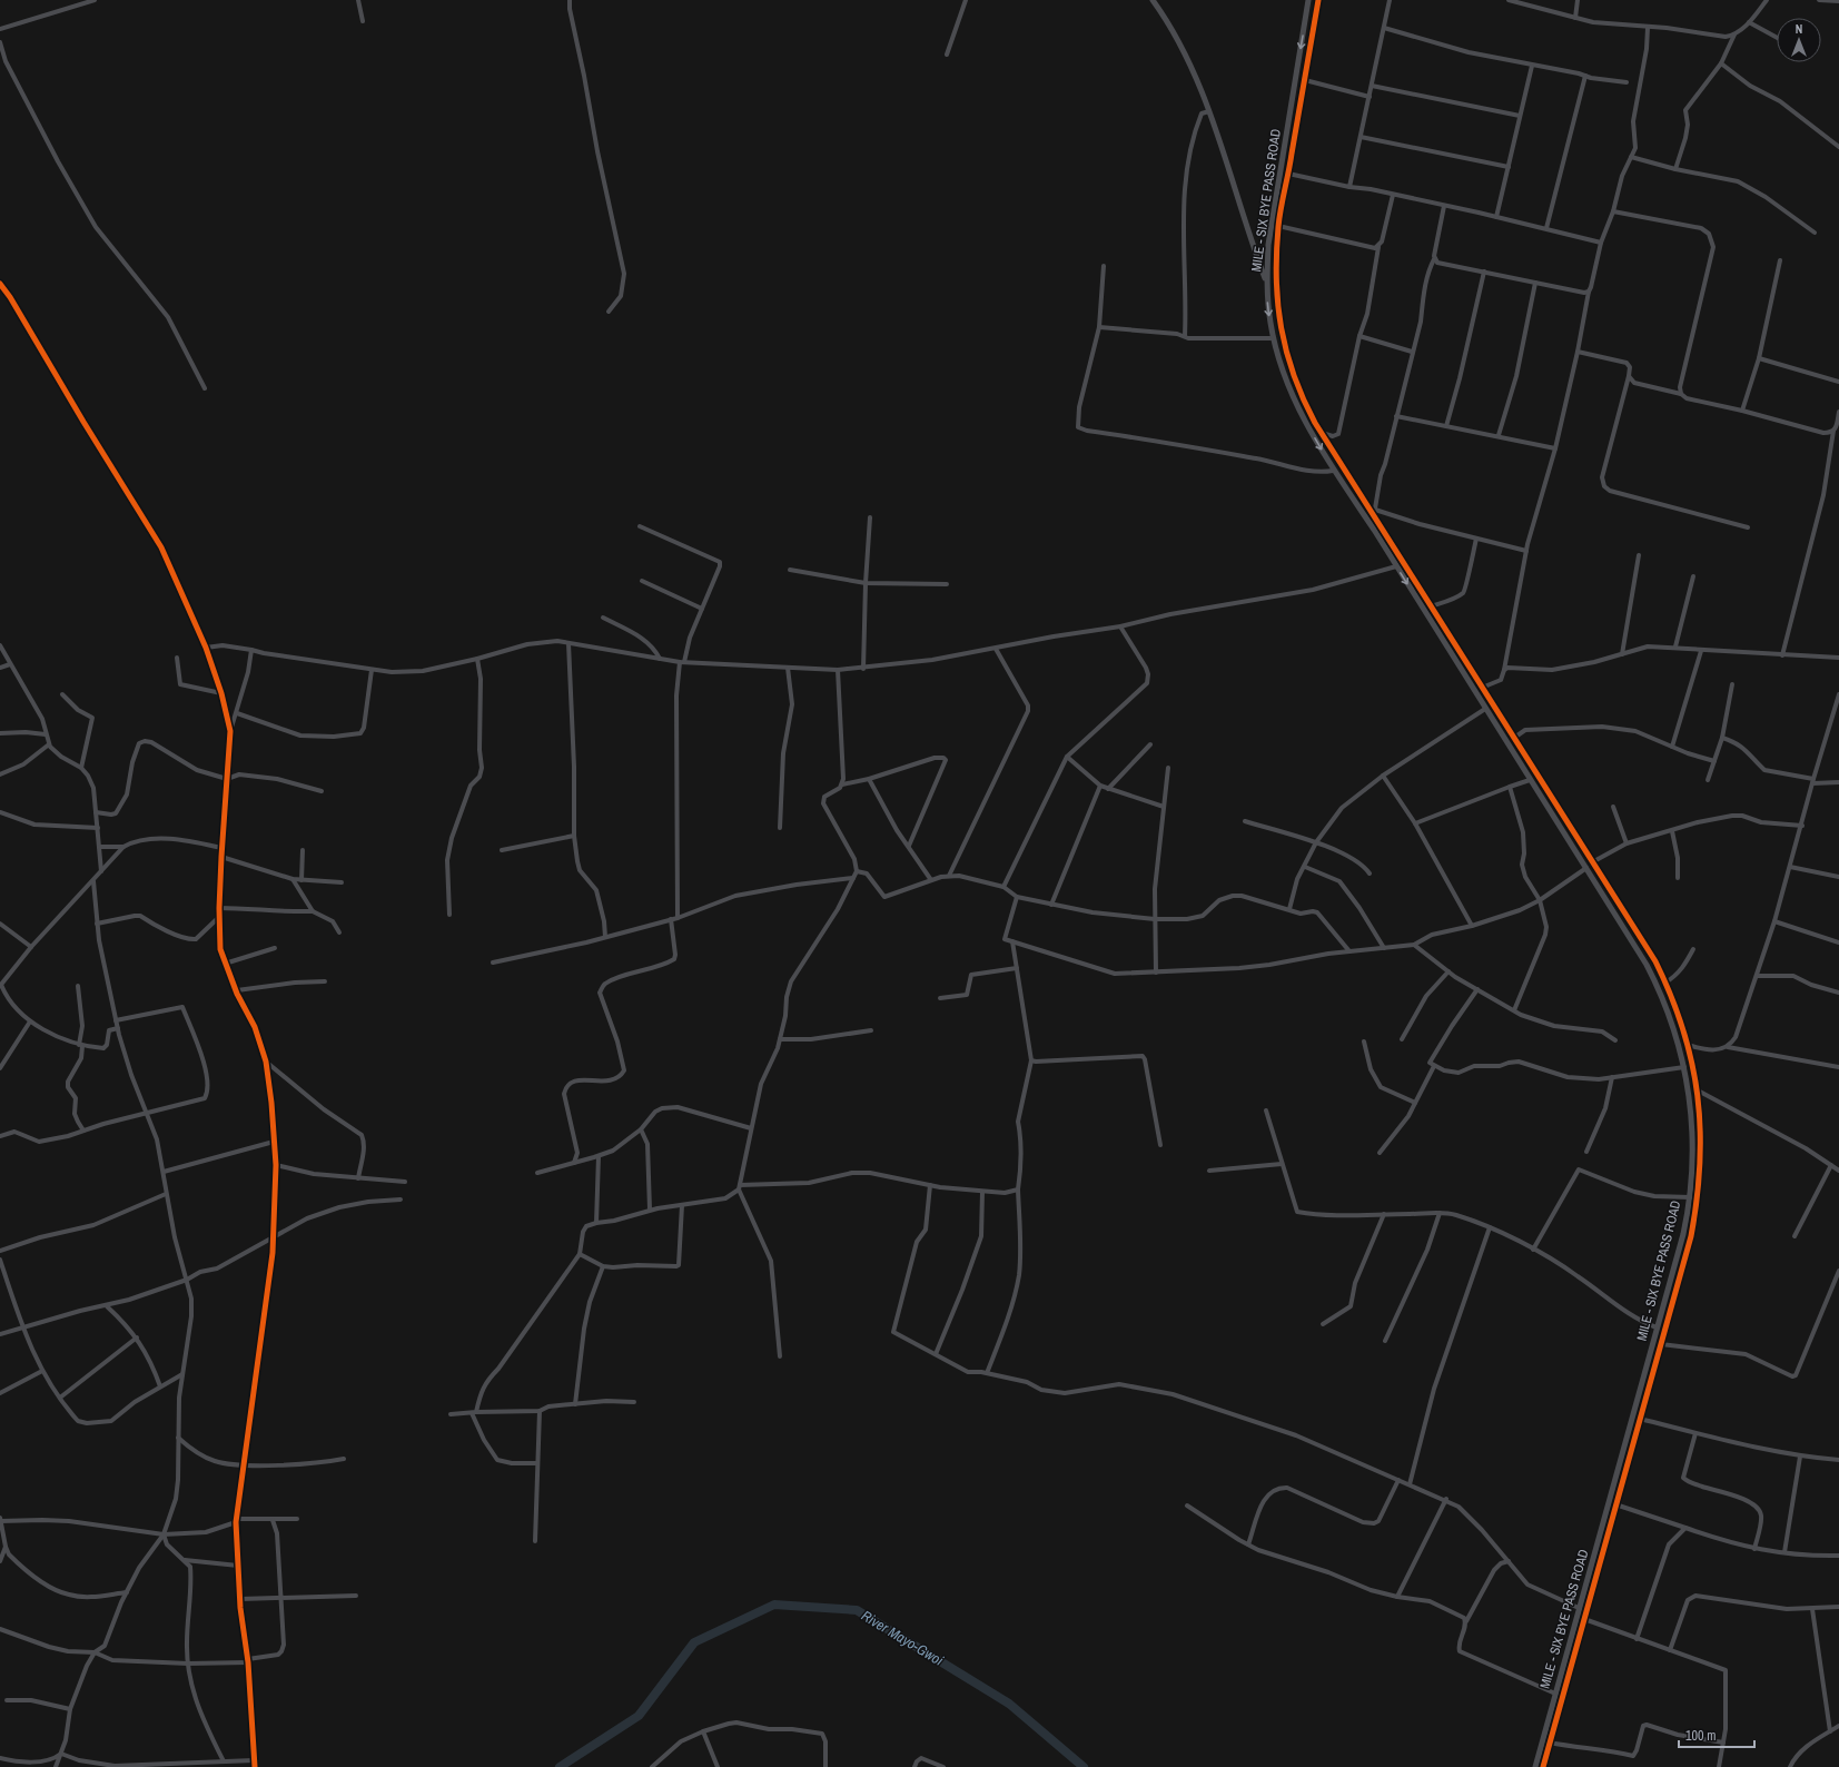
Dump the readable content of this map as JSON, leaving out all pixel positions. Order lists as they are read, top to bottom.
{
  "streets": {
    "street": ["MILE - SIX BYE PASS ROAD"]
  },
  "water": ["River Mayo-Gwoi"],
  "scale_bar": "100 m",
  "north": "top"
}
